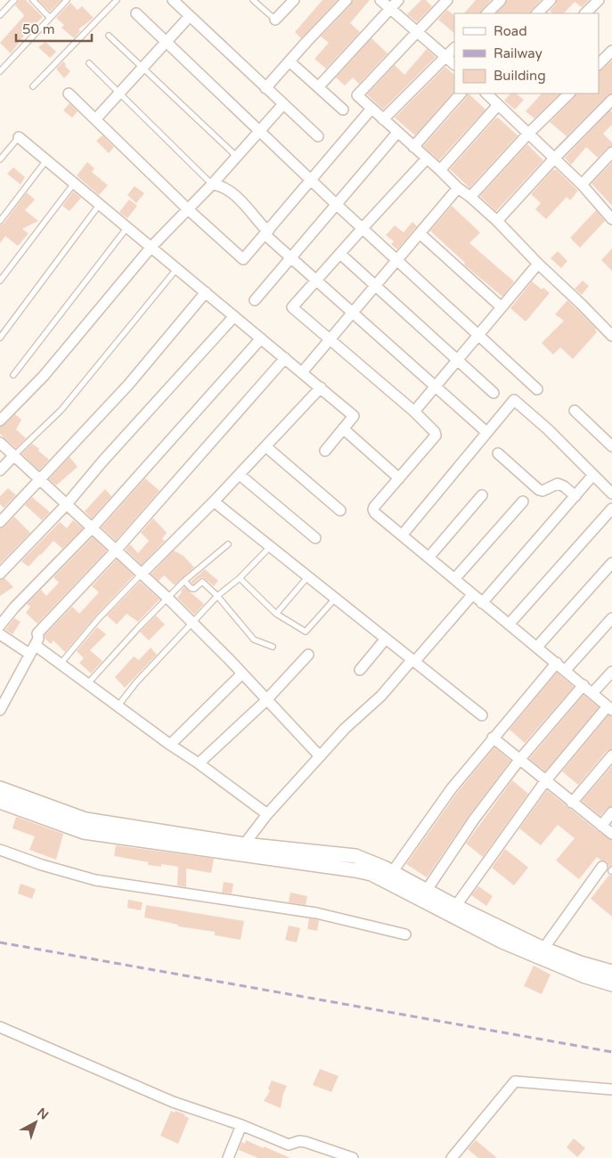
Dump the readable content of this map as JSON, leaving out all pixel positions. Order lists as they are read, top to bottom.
{
  "legend": ["Road", "Railway", "Building"],
  "scale_bar": "50 m",
  "north": "top right"
}
